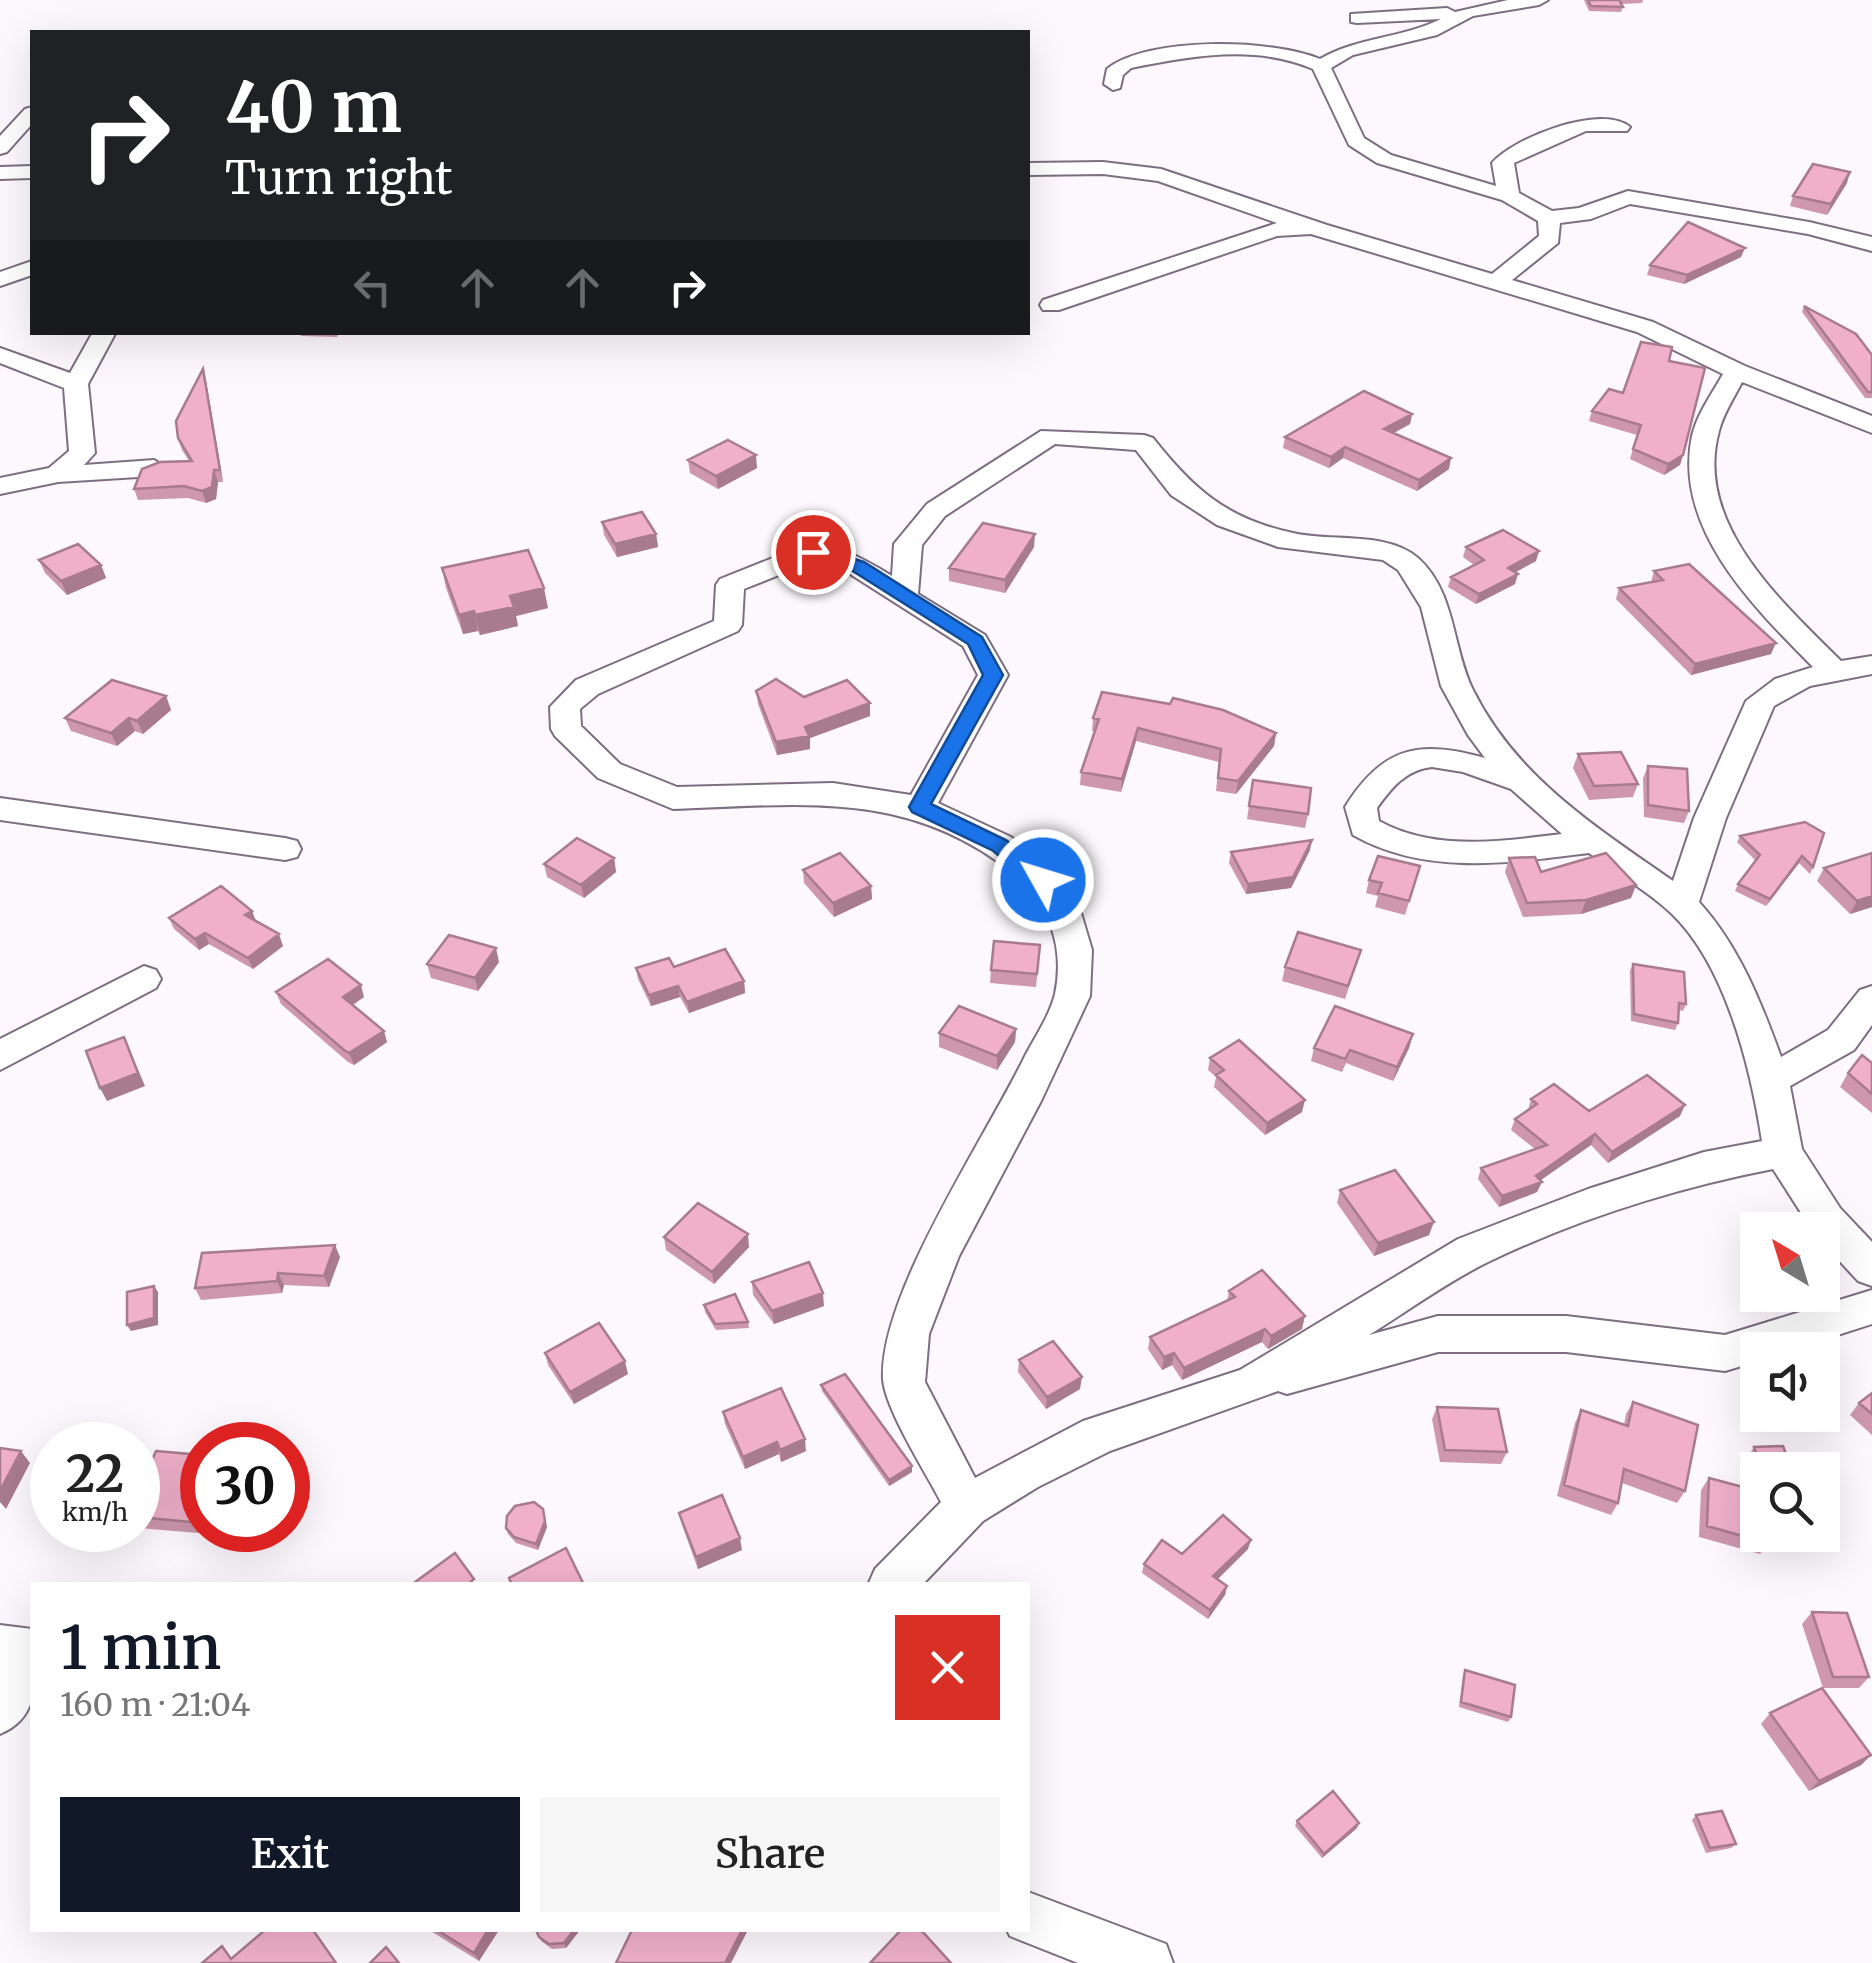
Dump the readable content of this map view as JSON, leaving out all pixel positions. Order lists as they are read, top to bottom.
{
  "north": "top left",
  "page": {
    "turn": ["40 m", "Turn right"],
    "speed": "22 km/h",
    "limit": "30",
    "heading": ["1 min", "160 m · 21:04"],
    "buttons": ["Exit", "Share"]
  }
}
